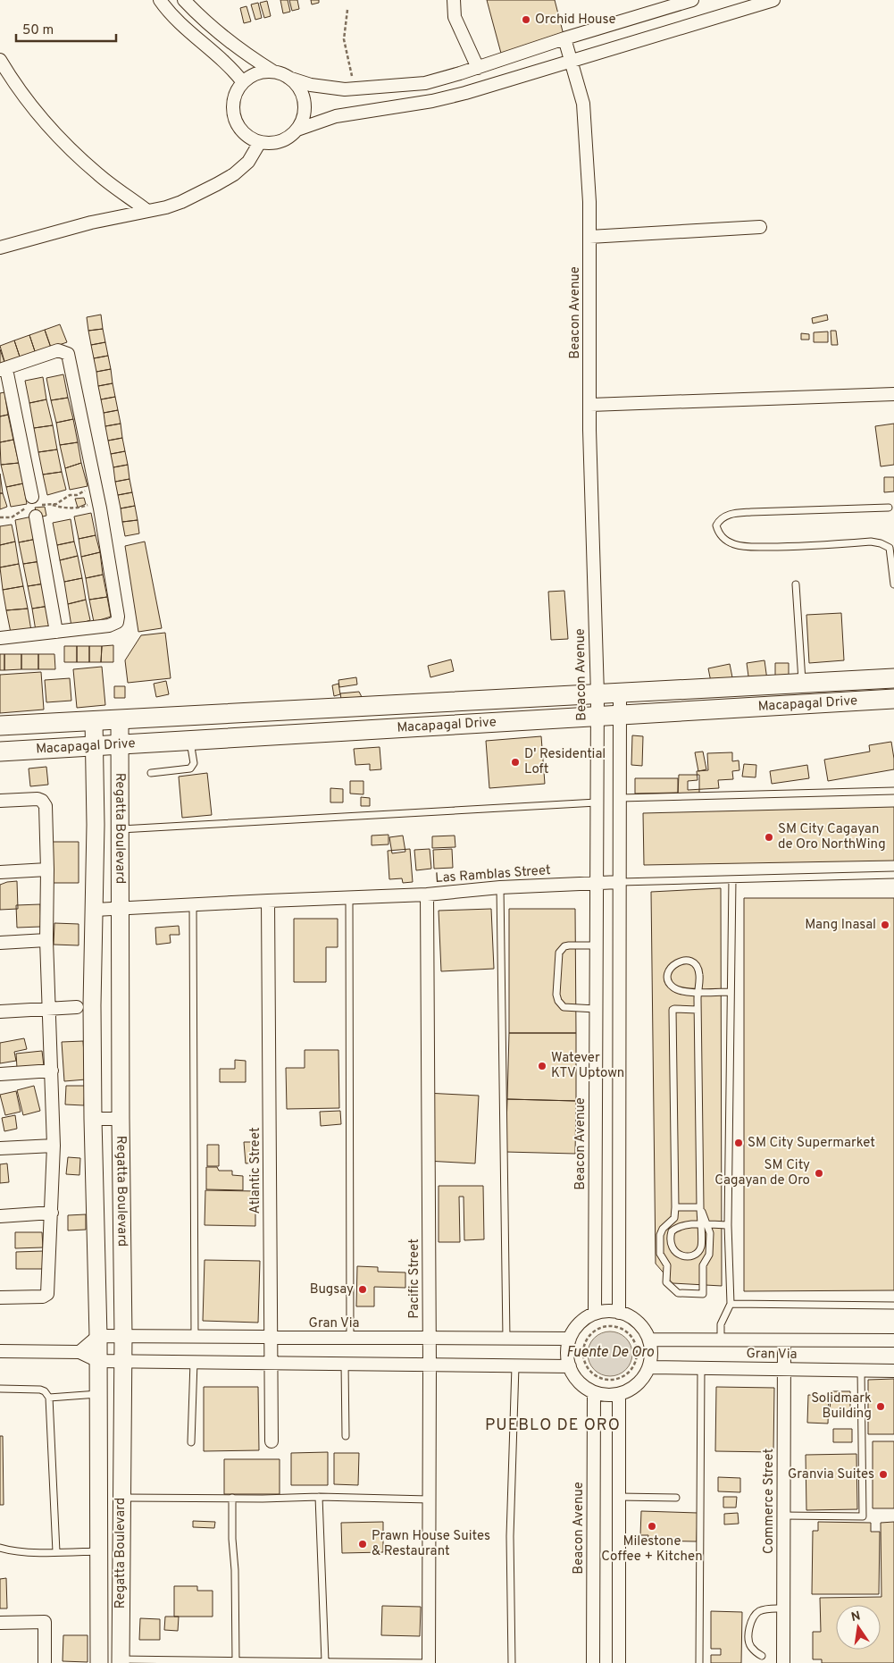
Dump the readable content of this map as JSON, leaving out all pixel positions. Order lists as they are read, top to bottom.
{
  "streets": {
    "main road": ["Macapagal Drive"],
    "street": [
      "Beacon Avenue",
      "Regatta Boulevard",
      "Las Ramblas Street",
      "Atlantic Street",
      "Pacific Street",
      "Gran Via",
      "Commerce Street"
    ]
  },
  "crossings": [
    ["Beacon Avenue", "Macapagal Drive"],
    ["Beacon Avenue", "Las Ramblas Street"],
    ["Macapagal Drive", "Regatta Boulevard"],
    ["Regatta Boulevard", "Las Ramblas Street"],
    ["Regatta Boulevard", "Gran Via"],
    ["Las Ramblas Street", "Atlantic Street"],
    ["Las Ramblas Street", "Pacific Street"],
    ["Atlantic Street", "Gran Via"],
    ["Pacific Street", "Gran Via"],
    ["Gran Via", "Commerce Street"]
  ],
  "districts": ["PUEBLO DE ORO"],
  "water": ["Fuente De Oro"],
  "places": [
    "Orchid House",
    "D' Residential Loft",
    "SM City Cagayan de Oro NorthWing",
    "Mang Inasal",
    "Watever KTV Uptown",
    "SM City Supermarket",
    "SM City Cagayan de Oro",
    "Bugsay",
    "Solidmark Building",
    "Granvia Suites",
    "Milestone Coffee + Kitchen",
    "Prawn House Suites & Restaurant"
  ],
  "scale_bar": "50 m",
  "north": "top"
}
